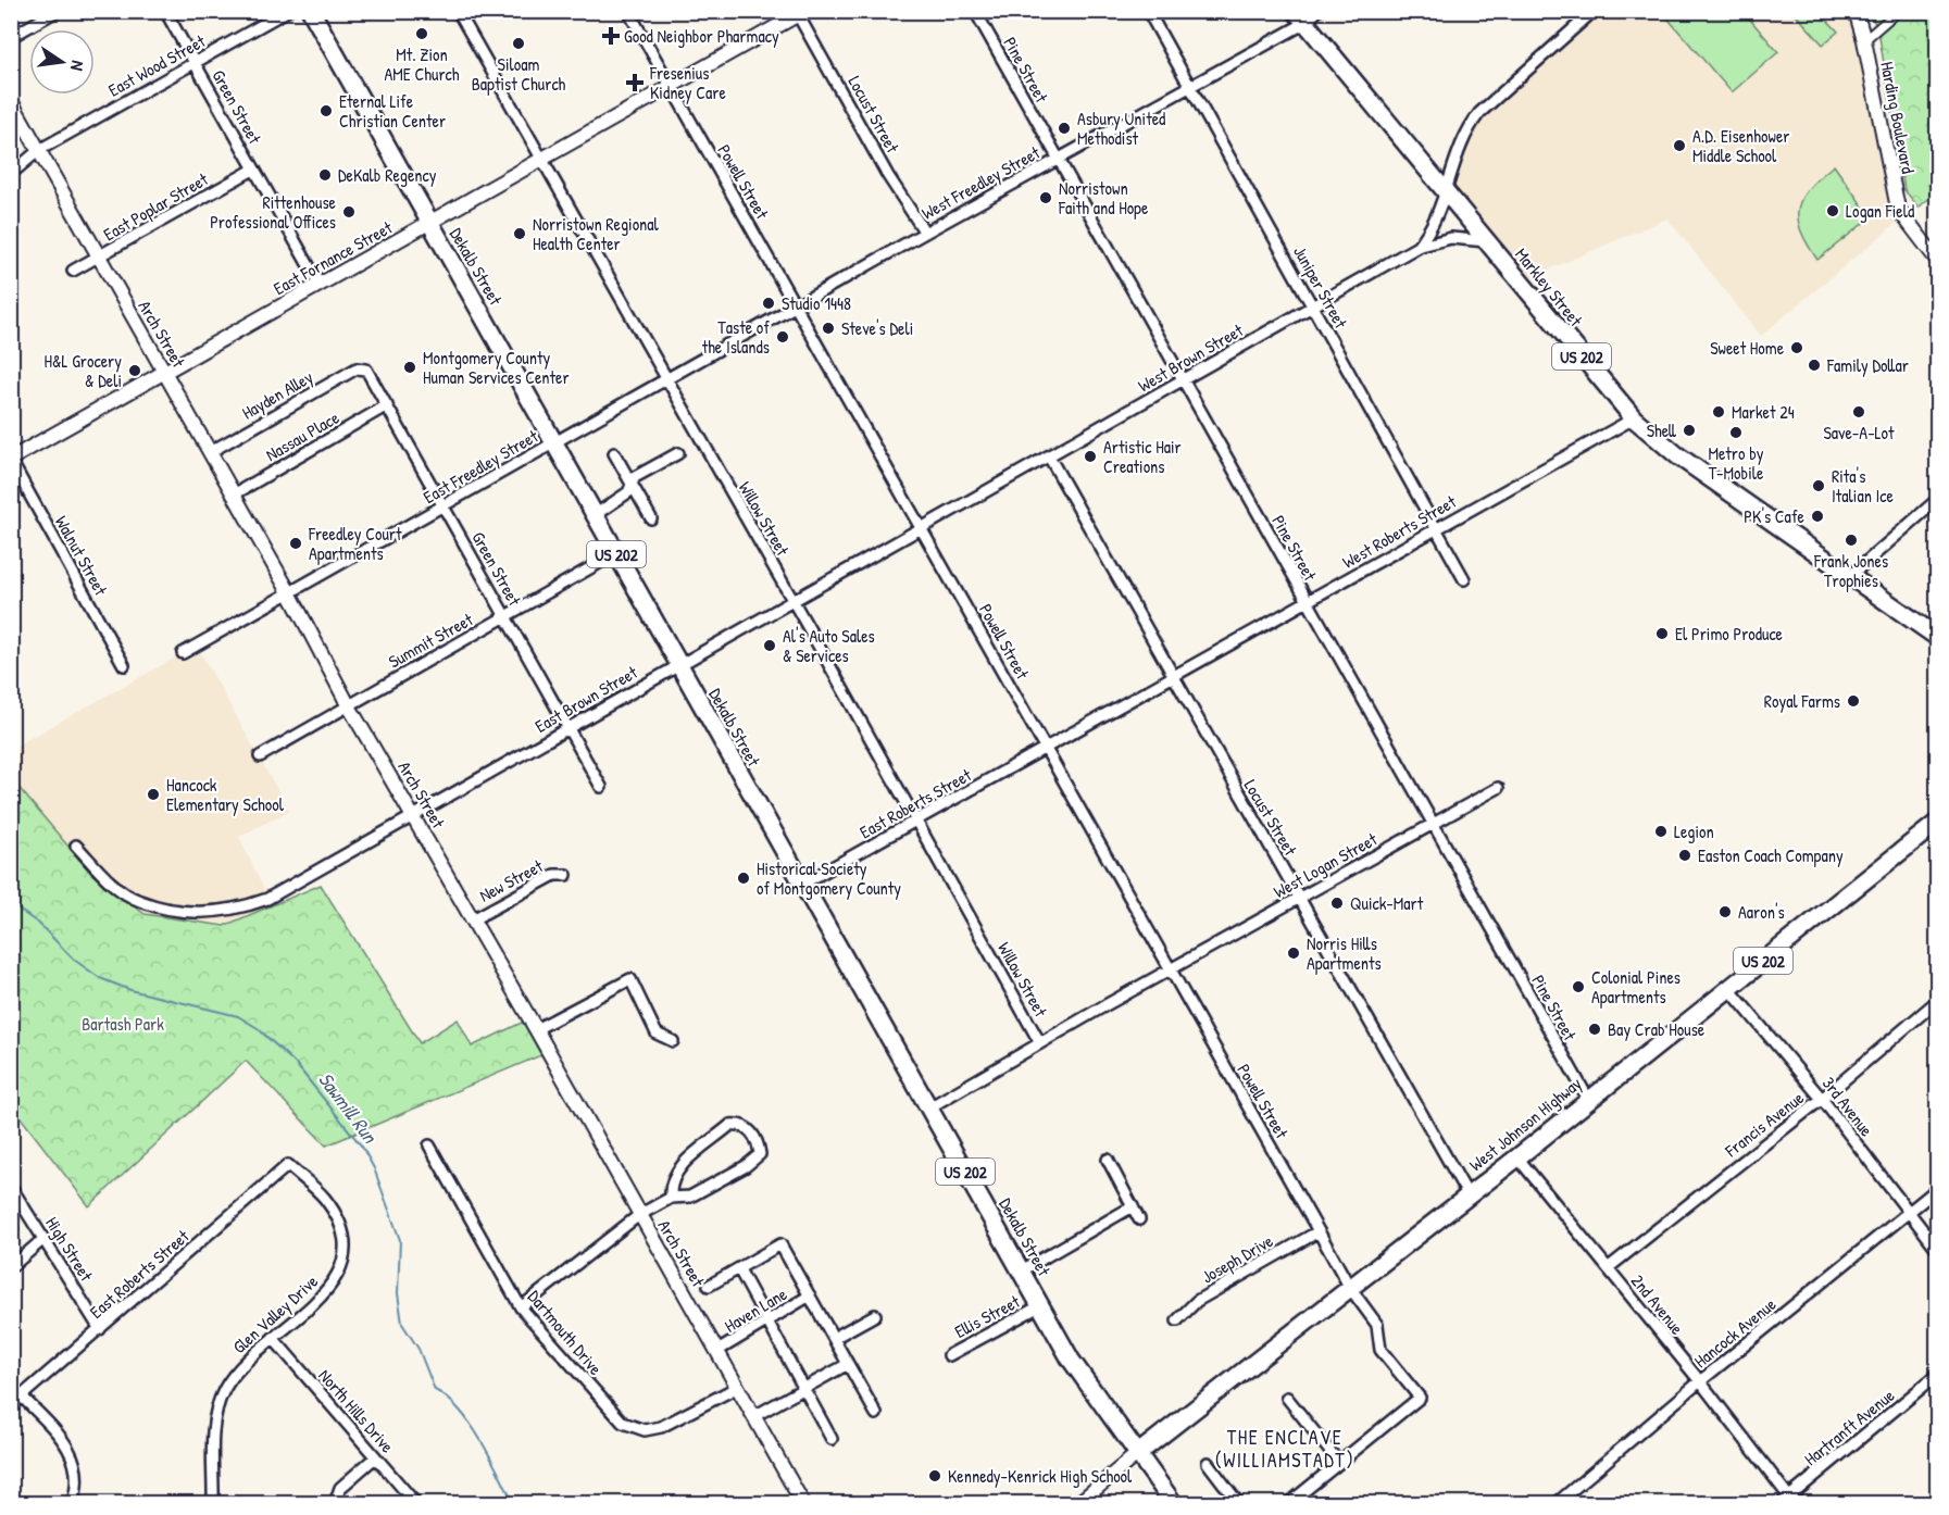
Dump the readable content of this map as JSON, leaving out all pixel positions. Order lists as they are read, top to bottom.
{
  "streets": {
    "highway": [
      "Dekalb Street",
      "Markley Street",
      "US 202",
      "West Johnson Highway"
    ],
    "street": [
      "East Wood Street",
      "Pine Street",
      "Green Street",
      "Locust Street",
      "Harding Boulevard",
      "Powell Street",
      "West Freedley Street",
      "East Poplar Street",
      "East Fornance Street",
      "Juniper Street",
      "Arch Street",
      "West Brown Street",
      "Hayden Alley",
      "Nassau Place",
      "East Freedley Street",
      "Willow Street",
      "West Roberts Street",
      "Walnut Street",
      "Summit Street",
      "East Brown Street",
      "East Roberts Street",
      "West Logan Street",
      "New Street",
      "3rd Avenue",
      "Francis Avenue",
      "High Street",
      "Joseph Drive",
      "2nd Avenue",
      "Haven Lane",
      "Glen Valley Drive",
      "Ellis Street",
      "Dartmouth Drive",
      "Hancock Avenue",
      "North Hills Drive",
      "Hartranft Avenue"
    ]
  },
  "crossings": [
    ["East Wood Street", "Green Street"],
    ["East Wood Street", "Arch Street"],
    ["Pine Street", "West Freedley Street"],
    ["Pine Street", "West Brown Street"],
    ["Pine Street", "West Roberts Street"],
    ["Pine Street", "West Logan Street"],
    ["Pine Street", "West Johnson Highway"],
    ["Green Street", "East Poplar Street"],
    ["Green Street", "East Fornance Street"],
    ["Green Street", "Hayden Alley"],
    ["Green Street", "Nassau Place"],
    ["Green Street", "East Freedley Street"],
    ["Green Street", "Summit Street"],
    ["Green Street", "East Brown Street"],
    ["Locust Street", "West Freedley Street"],
    ["Locust Street", "East Fornance Street"],
    ["Locust Street", "West Brown Street"],
    ["Locust Street", "West Roberts Street"],
    ["Locust Street", "West Logan Street"],
    ["Locust Street", "West Johnson Highway"],
    ["Powell Street", "West Freedley Street"],
    ["Powell Street", "East Fornance Street"],
    ["Powell Street", "West Brown Street"],
    ["Powell Street", "East Freedley Street"],
    ["Powell Street", "West Roberts Street"],
    ["Powell Street", "East Brown Street"],
    ["Powell Street", "East Roberts Street"],
    ["Powell Street", "West Logan Street"],
    ["Powell Street", "West Johnson Highway"],
    ["Powell Street", "Joseph Drive"],
    ["West Freedley Street", "Juniper Street"],
    ["West Freedley Street", "Markley Street"],
    ["West Freedley Street", "East Freedley Street"],
    ["East Poplar Street", "Arch Street"],
    ["East Fornance Street", "Dekalb Street"],
    ["East Fornance Street", "Arch Street"],
    ["East Fornance Street", "Willow Street"],
    ["East Fornance Street", "Walnut Street"],
    ["Dekalb Street", "US 202"],
    ["Dekalb Street", "East Freedley Street"],
    ["Dekalb Street", "Summit Street"],
    ["Dekalb Street", "East Brown Street"],
    ["Dekalb Street", "East Roberts Street"],
    ["Dekalb Street", "West Logan Street"],
    ["Dekalb Street", "West Johnson Highway"],
    ["Dekalb Street", "Ellis Street"],
    ["Juniper Street", "West Brown Street"],
    ["Juniper Street", "West Roberts Street"],
    ["Markley Street", "West Brown Street"],
    ["Markley Street", "West Roberts Street"],
    ["Arch Street", "Hayden Alley"],
    ["Arch Street", "Nassau Place"],
    ["Arch Street", "East Freedley Street"],
    ["Arch Street", "Summit Street"],
    ["Arch Street", "East Brown Street"],
    ["Arch Street", "New Street"],
    ["Arch Street", "Haven Lane"],
    ["Arch Street", "Dartmouth Drive"],
    ["US 202", "West Johnson Highway"],
    ["West Brown Street", "East Brown Street"],
    ["East Freedley Street", "Willow Street"],
    ["Willow Street", "East Brown Street"],
    ["Willow Street", "East Roberts Street"],
    ["Willow Street", "West Logan Street"],
    ["West Roberts Street", "East Roberts Street"],
    ["East Roberts Street", "High Street"],
    ["East Roberts Street", "Glen Valley Drive"],
    ["3rd Avenue", "West Johnson Highway"],
    ["3rd Avenue", "Francis Avenue"],
    ["3rd Avenue", "Hancock Avenue"],
    ["West Johnson Highway", "2nd Avenue"],
    ["Francis Avenue", "2nd Avenue"],
    ["2nd Avenue", "Hancock Avenue"],
    ["2nd Avenue", "Hartranft Avenue"],
    ["Glen Valley Drive", "North Hills Drive"]
  ],
  "districts": ["THE ENCLAVE (WILLIAMSTADT)"],
  "water": ["Sawmill Run"],
  "parks": ["Bartash Park"],
  "places": {
    "other": [
      "Mt. Zion AME Church",
      "Siloam Baptist Church",
      "Eternal Life Christian Center",
      "Asbury United Methodist",
      "A.D. Eisenhower Middle School",
      "DeKalb Regency",
      "Norristown Faith and Hope",
      "Logan Field",
      "Rittenhouse Professional Offices",
      "Norristown Regional Health Center",
      "Studio 1448",
      "Steve's Deli",
      "Taste of the Islands",
      "Sweet Home",
      "Family Dollar",
      "Montgomery County Human Services Center",
      "H&L Grocery & Deli",
      "Market 24",
      "Save-A-Lot",
      "Shell",
      "Metro by T-Mobile",
      "Artistic Hair Creations",
      "Rita's Italian Ice",
      "PK's Cafe",
      "Frank Jones Trophies",
      "Freedley Court Apartments",
      "El Primo Produce",
      "Al's Auto Sales & Services",
      "Royal Farms",
      "Hancock Elementary School",
      "Legion",
      "Easton Coach Company",
      "Historical Society of Montgomery County",
      "Quick-Mart",
      "Aaron's",
      "Norris Hills Apartments",
      "Colonial Pines Apartments",
      "Bay Crab House",
      "Kennedy-Kenrick High School"
    ],
    "health": ["Good Neighbor Pharmacy", "Fresenius Kidney Care"]
  },
  "north": "right"
}
